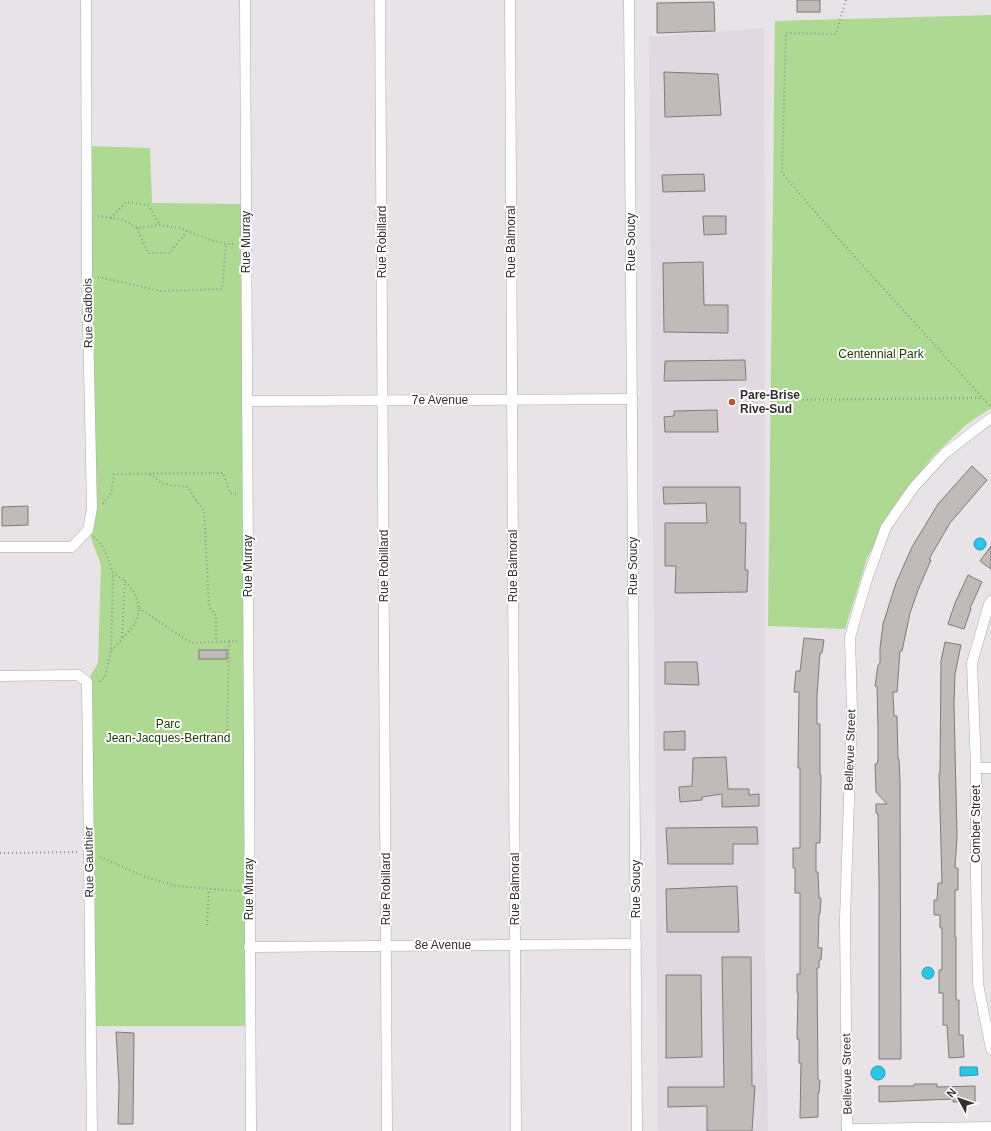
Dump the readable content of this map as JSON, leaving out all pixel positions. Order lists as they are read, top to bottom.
{
  "streets": {
    "street": [
      "Rue Murray",
      "Rue Robillard",
      "Rue Balmoral",
      "Rue Soucy",
      "Rue Gadbois",
      "7e Avenue",
      "Bellevue Street",
      "Comber Street",
      "Rue Gauthier",
      "8e Avenue"
    ]
  },
  "crossings": [
    ["Rue Murray", "7e Avenue"],
    ["Rue Murray", "8e Avenue"],
    ["Rue Robillard", "7e Avenue"],
    ["Rue Robillard", "8e Avenue"],
    ["Rue Balmoral", "7e Avenue"],
    ["Rue Balmoral", "8e Avenue"],
    ["Rue Soucy", "7e Avenue"],
    ["Rue Soucy", "8e Avenue"]
  ],
  "parks": ["Centennial Park", "Parc Jean-Jacques-Bertrand"],
  "places": ["Pare-Brise Rive-Sud"],
  "north": "top left"
}
